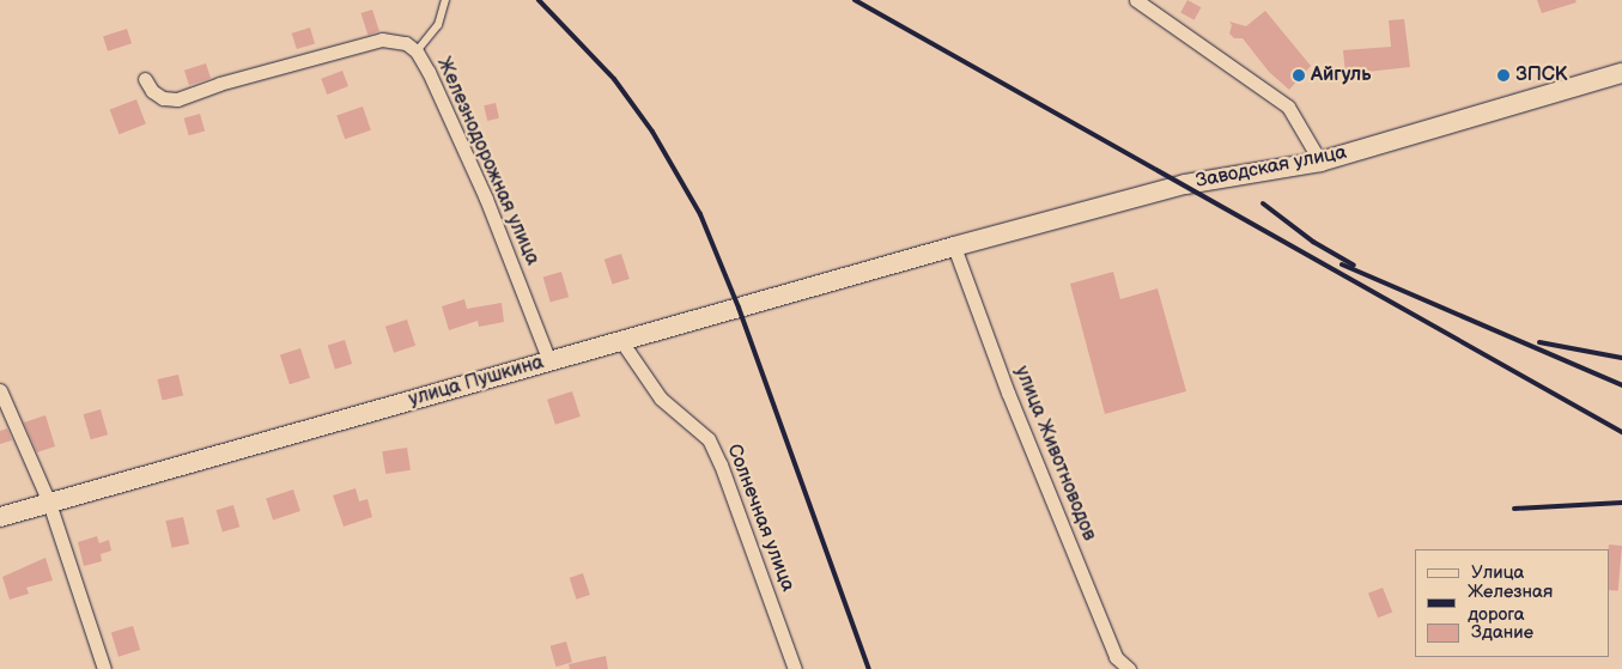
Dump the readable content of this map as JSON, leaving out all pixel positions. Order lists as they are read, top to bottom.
{
  "streets": {
    "main road": ["Заводская улица", "улица Пушкина"],
    "street": ["Железнодорожная улица", "улица Животноводов", "Солнечная улица"]
  },
  "crossings": [
    ["Железнодорожная улица", "улица Пушкина"],
    ["Заводская улица", "улица Пушкина"],
    ["Заводская улица", "улица Животноводов"],
    ["улица Пушкина", "улица Животноводов"],
    ["улица Пушкина", "Солнечная улица"]
  ],
  "places": ["Айгуль", "ЗПСК"],
  "legend": ["Улица", "Железная дорога", "Здание"]
}
